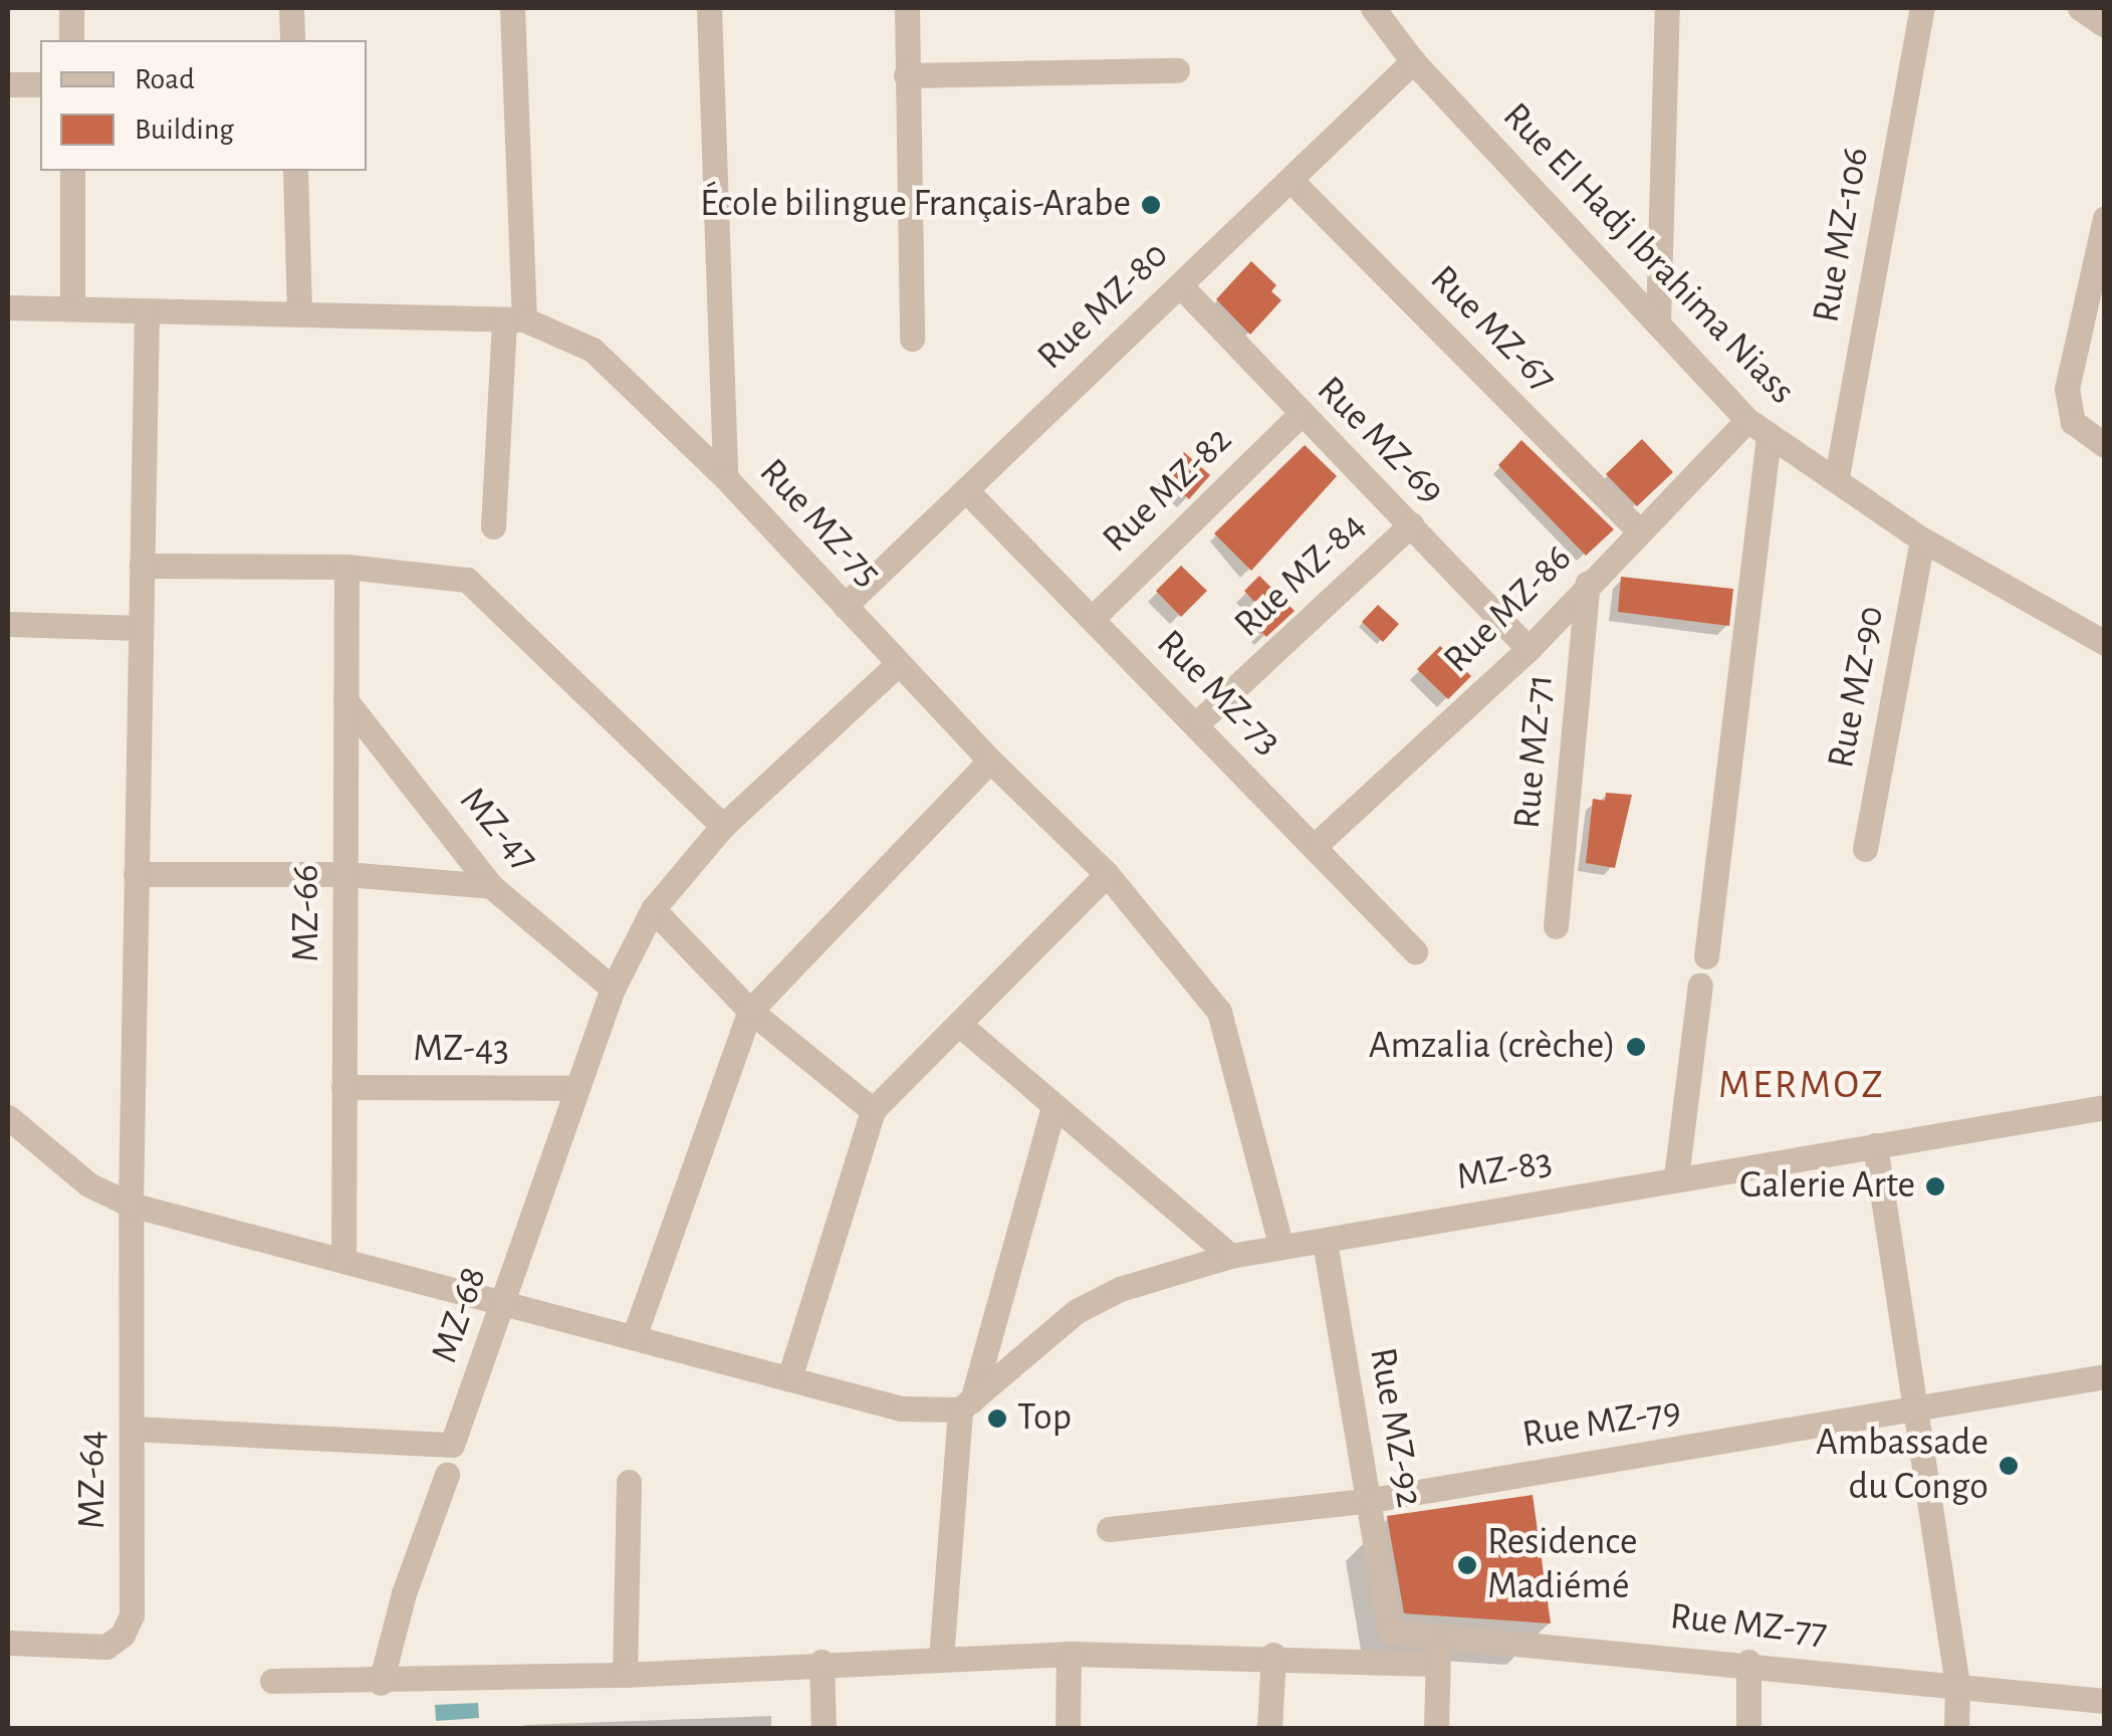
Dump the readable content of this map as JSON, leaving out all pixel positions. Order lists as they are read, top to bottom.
{
  "streets": {
    "street": [
      "Rue MZ-106",
      "Rue El Hadj Ibrahima Niass",
      "Rue MZ-80",
      "Rue MZ-67",
      "Rue MZ-69",
      "Rue MZ-82",
      "Rue MZ-75",
      "Rue MZ-84",
      "Rue MZ-86",
      "Rue MZ-90",
      "Rue MZ-73",
      "Rue MZ-71",
      "MZ-47",
      "MZ-66",
      "MZ-43",
      "MZ-83",
      "MZ-68",
      "Rue MZ-79",
      "Rue MZ-92",
      "MZ-64",
      "Rue MZ-77"
    ]
  },
  "crossings": [
    ["Rue MZ-106", "Rue El Hadj Ibrahima Niass"],
    ["Rue El Hadj Ibrahima Niass", "Rue MZ-80"],
    ["Rue El Hadj Ibrahima Niass", "Rue MZ-86"],
    ["Rue El Hadj Ibrahima Niass", "Rue MZ-90"],
    ["Rue MZ-80", "Rue MZ-67"],
    ["Rue MZ-80", "Rue MZ-69"],
    ["Rue MZ-80", "Rue MZ-75"],
    ["Rue MZ-80", "Rue MZ-73"],
    ["Rue MZ-67", "Rue MZ-86"],
    ["Rue MZ-69", "Rue MZ-82"],
    ["Rue MZ-69", "Rue MZ-84"],
    ["Rue MZ-69", "Rue MZ-86"],
    ["Rue MZ-82", "Rue MZ-73"],
    ["Rue MZ-75", "MZ-83"],
    ["Rue MZ-75", "MZ-68"],
    ["Rue MZ-75", "MZ-64"],
    ["Rue MZ-84", "Rue MZ-73"],
    ["Rue MZ-86", "Rue MZ-73"],
    ["Rue MZ-86", "Rue MZ-71"],
    ["MZ-47", "MZ-66"],
    ["MZ-47", "MZ-68"],
    ["MZ-66", "MZ-43"],
    ["MZ-43", "MZ-68"],
    ["MZ-83", "Rue MZ-92"],
    ["MZ-68", "MZ-64"],
    ["Rue MZ-79", "Rue MZ-92"],
    ["Rue MZ-92", "Rue MZ-77"]
  ],
  "districts": ["MERMOZ"],
  "places": [
    "École bilingue Français-Arabe",
    "Amzalia (crèche)",
    "Galerie Arte",
    "Top",
    "Ambassade du Congo",
    "Residence Madiémé"
  ],
  "legend": ["Road", "Building"]
}
